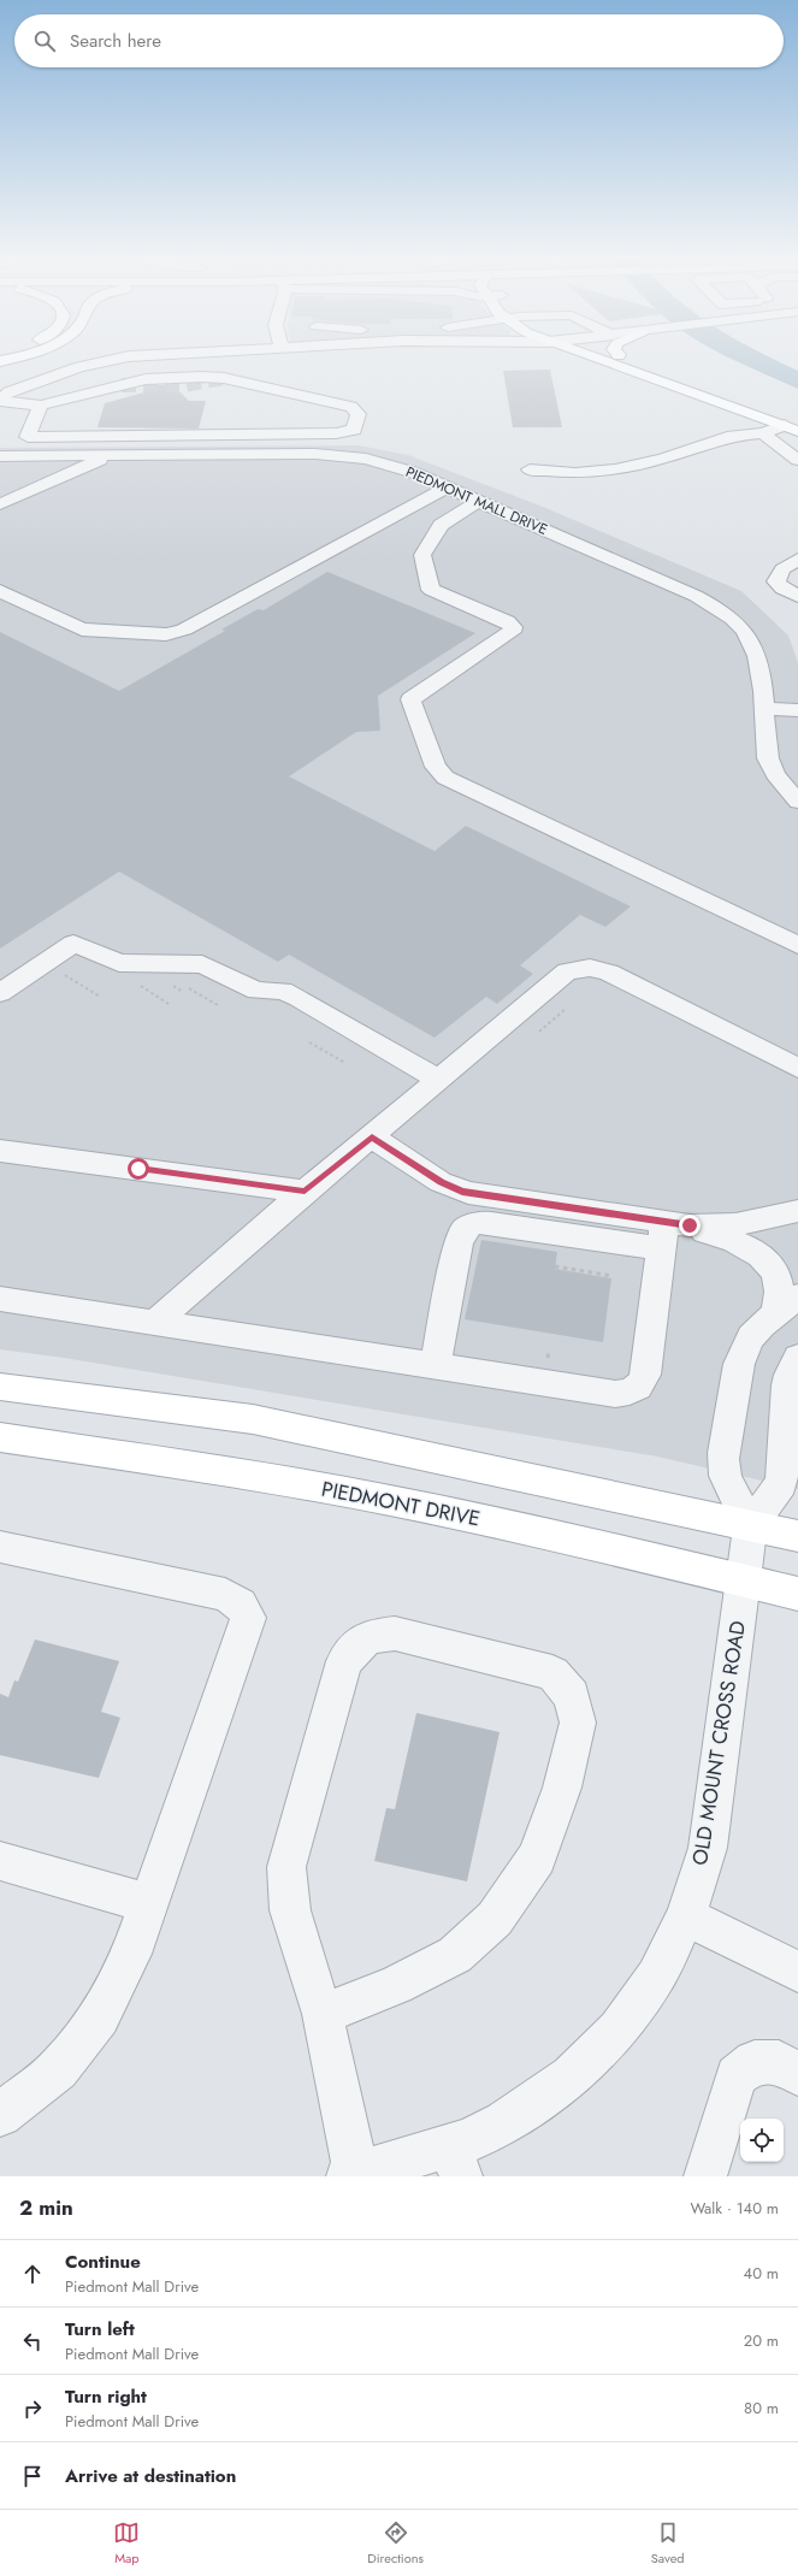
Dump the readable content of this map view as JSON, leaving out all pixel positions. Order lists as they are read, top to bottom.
{
  "streets": {
    "main road": ["PIEDMONT DRIVE"],
    "street": ["PIEDMONT MALL DRIVE", "OLD MOUNT CROSS ROAD"]
  },
  "crossings": [
    ["PIEDMONT DRIVE", "OLD MOUNT CROSS ROAD"]
  ],
  "page": {
    "search": "Search here",
    "heading": ["2 min", "Walk · 140 m"],
    "list": [
      ["Continue", "Piedmont Mall Drive", "40 m"],
      ["Turn left", "Piedmont Mall Drive", "20 m"],
      ["Turn right", "Piedmont Mall Drive", "80 m"],
      "Arrive at destination"
    ],
    "nav": ["Map", "Directions", "Saved"]
  }
}
